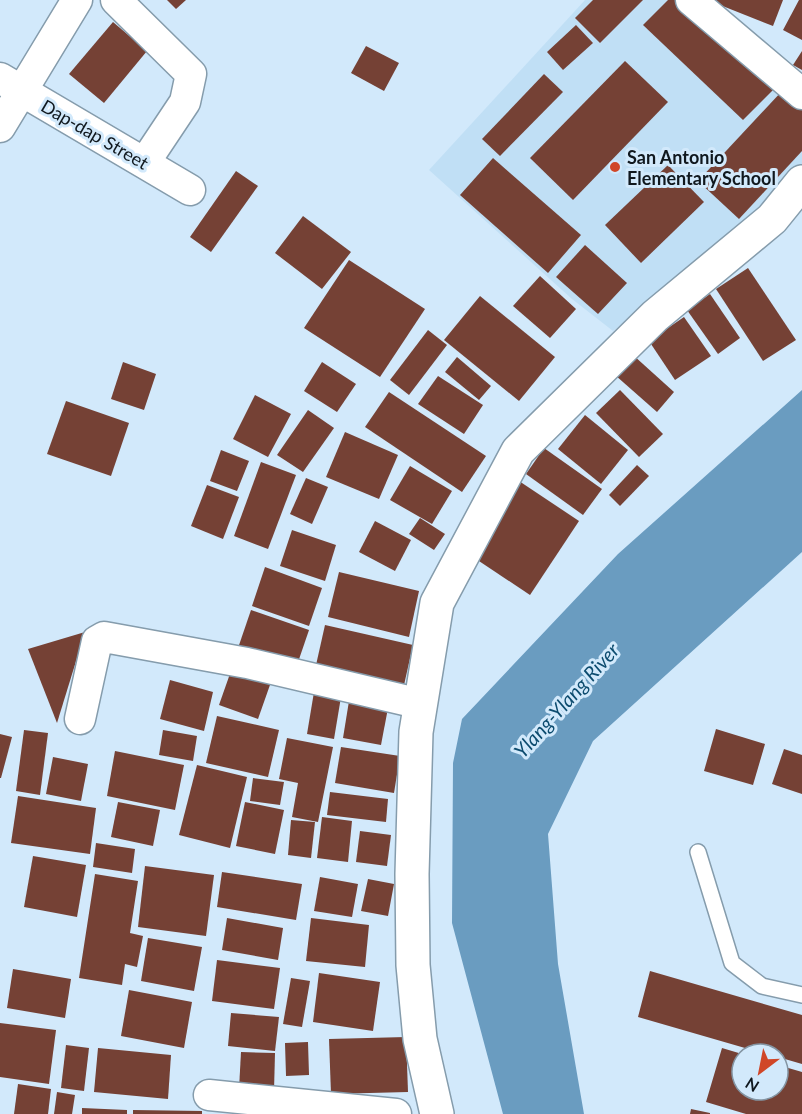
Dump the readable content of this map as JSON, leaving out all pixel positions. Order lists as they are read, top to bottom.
{
  "streets": {
    "street": ["Dap-dap Street"]
  },
  "water": ["Ylang-Ylang River"],
  "places": ["San Antonio Elementary School"],
  "north": "bottom left"
}
